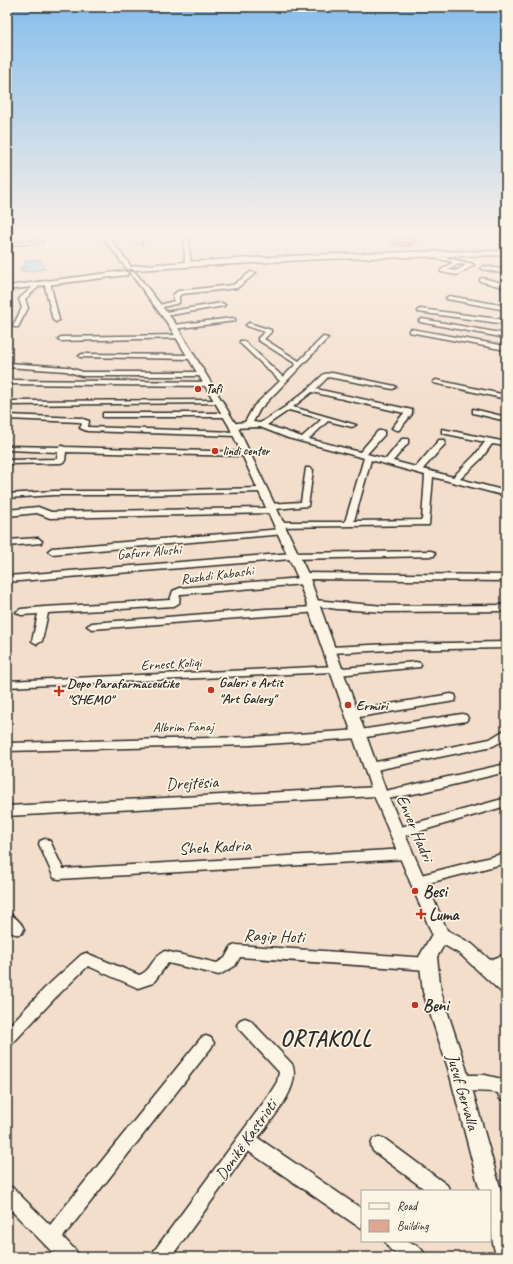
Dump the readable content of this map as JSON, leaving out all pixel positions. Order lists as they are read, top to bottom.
{
  "streets": {
    "street": [
      "Gafurr Alushi",
      "Ruzhdi Kabashi",
      "Ernest Koliqi",
      "Albrim Fanaj",
      "Drejtësia",
      "Enver Hadri",
      "Sheh Kadria",
      "Ragip Hoti",
      "Jusuf Gervalla",
      "Donikë Kastrioti"
    ]
  },
  "crossings": [
    ["Gafurr Alushi", "Enver Hadri"],
    ["Ruzhdi Kabashi", "Enver Hadri"],
    ["Ernest Koliqi", "Enver Hadri"],
    ["Albrim Fanaj", "Enver Hadri"],
    ["Drejtësia", "Enver Hadri"],
    ["Enver Hadri", "Sheh Kadria"],
    ["Enver Hadri", "Jusuf Gervalla"],
    ["Ragip Hoti", "Jusuf Gervalla"]
  ],
  "districts": ["ORTAKOLL"],
  "places": {
    "other": [
      "Tafi",
      "lindi center",
      "Galeri e Artit \"Art Galery\"",
      "Ermiri",
      "Besi",
      "Beni"
    ],
    "health": ["Depo Parafarmaceutike \"SHEMO\"", "Luma"]
  },
  "legend": ["Road", "Building"]
}
